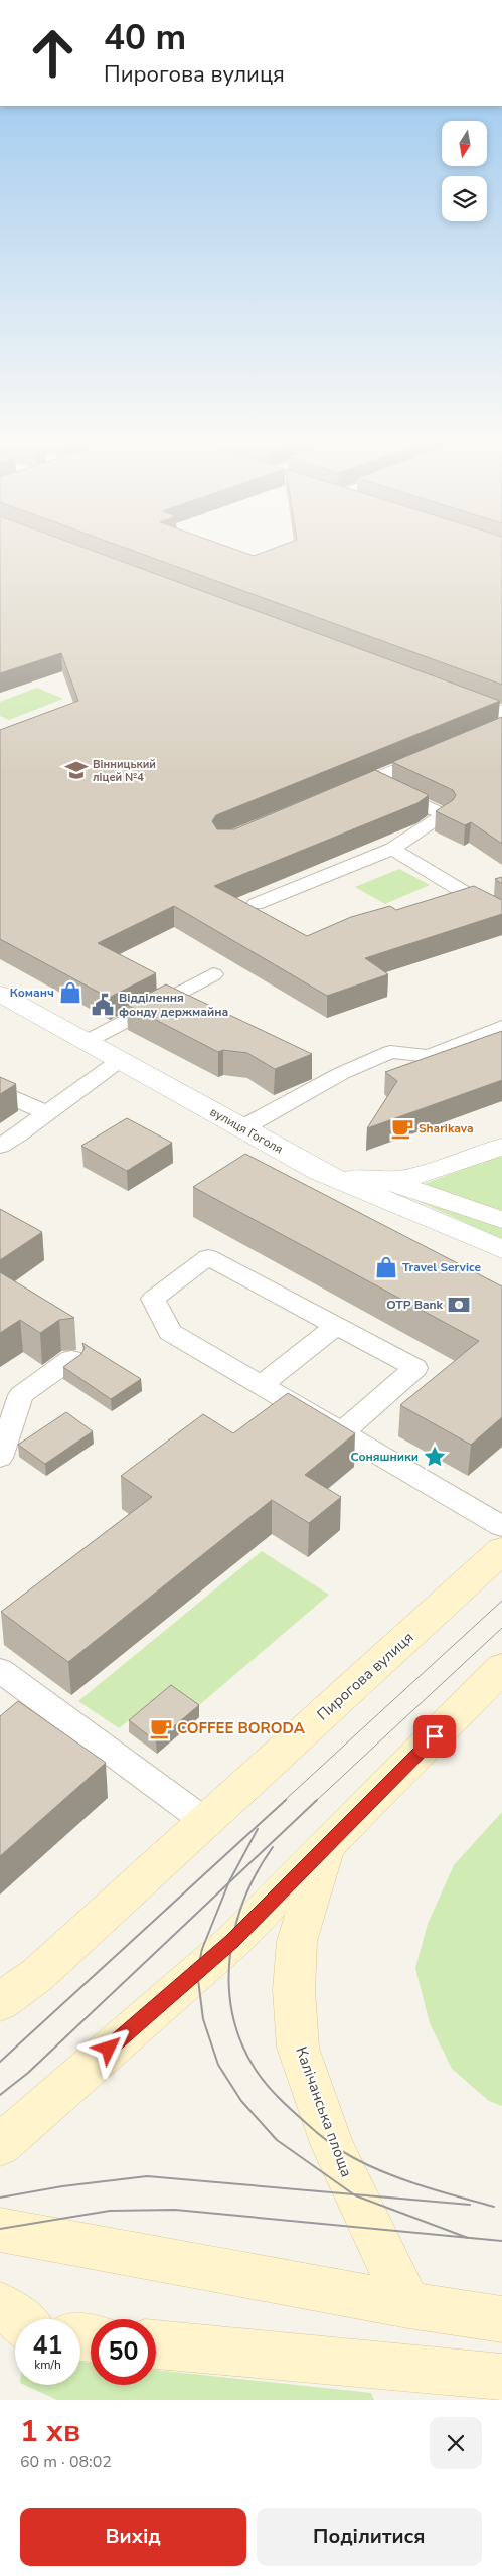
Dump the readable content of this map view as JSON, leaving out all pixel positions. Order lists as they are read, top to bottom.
{
  "streets": {
    "main road": ["Пирогова вулиця", "Калічанська площа"],
    "street": ["вулиця Гоголя"]
  },
  "places": {
    "school or university": ["Вінницький ліцей №4"],
    "shop": ["Команч", "Travel Service"],
    "public building": ["Відділення фонду держмайна"],
    "cafe": ["Sharikava", "COFFEE BORODA"],
    "bank": ["OTP Bank"],
    "place": ["Соняшники"]
  },
  "north": "bottom",
  "page": {
    "turn": ["40 m", "Пирогова вулиця"],
    "speed": "41 km/h",
    "limit": "50",
    "heading": ["1 хв", "60 m · 08:02"],
    "buttons": ["Вихід", "Поділитися"]
  }
}
